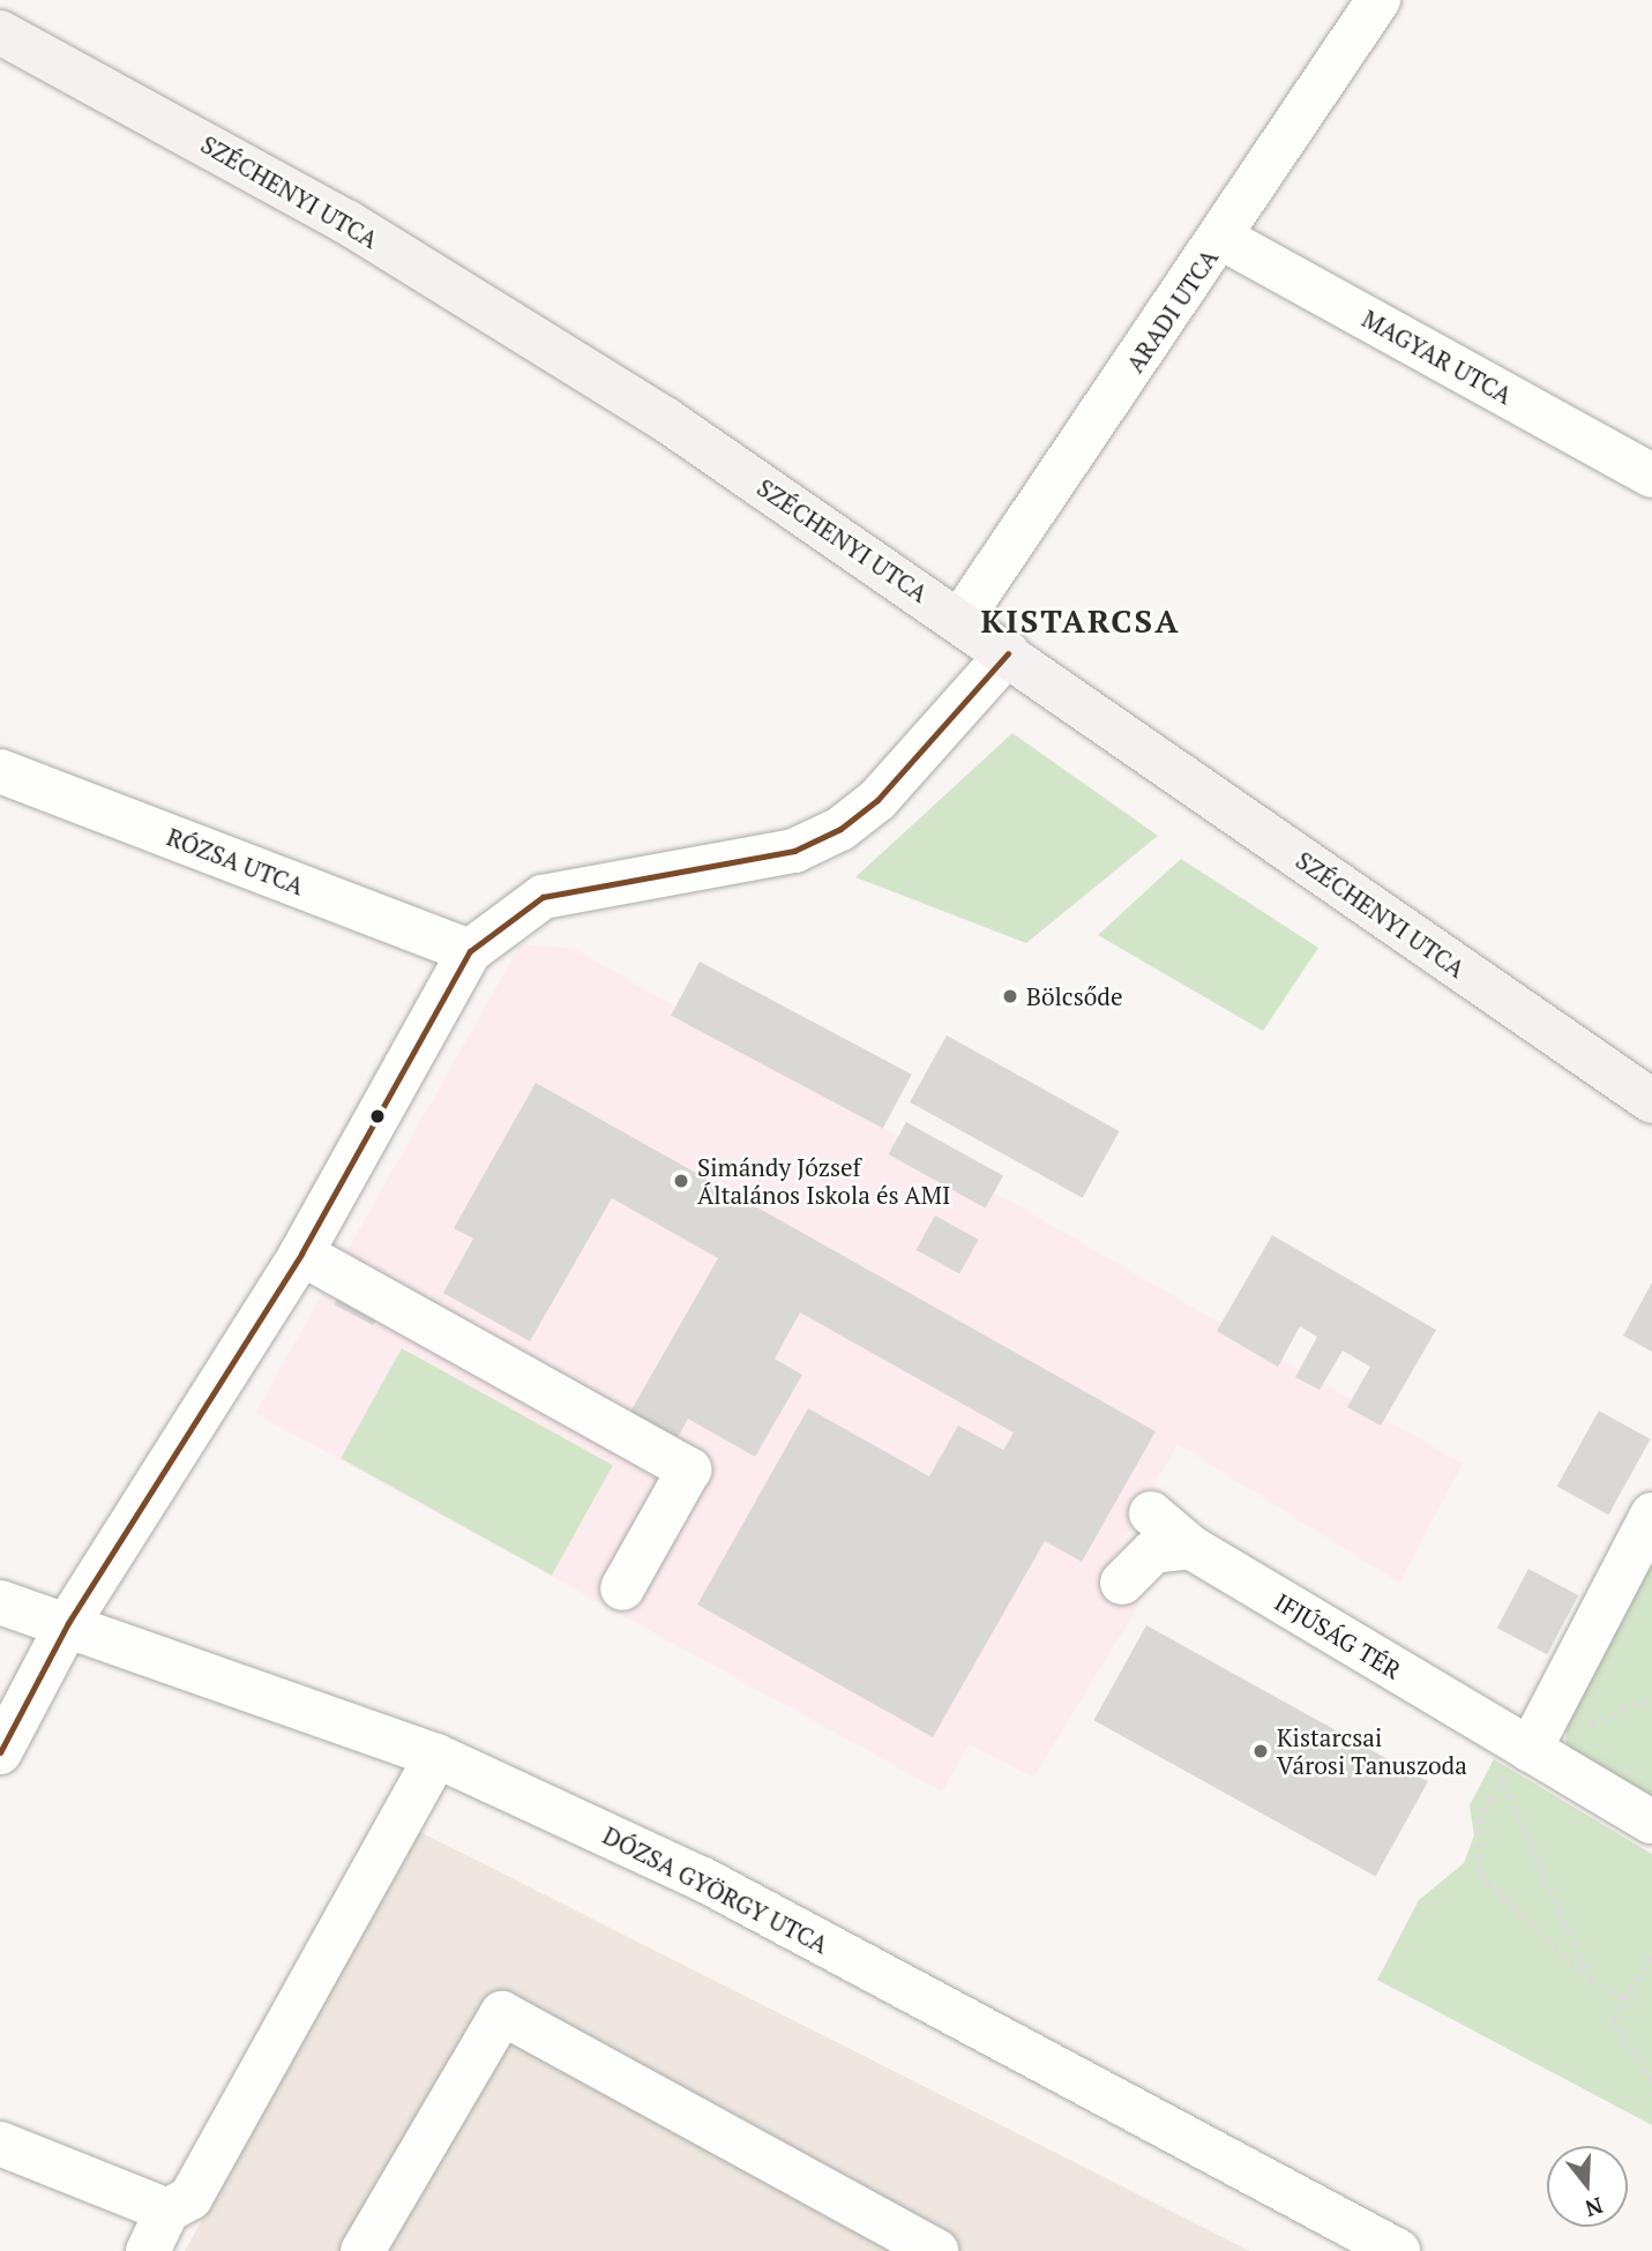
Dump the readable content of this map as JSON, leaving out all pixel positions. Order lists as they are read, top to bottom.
{
  "streets": {
    "main road": ["SZÉCHENYI UTCA"],
    "street": [
      "ARADI UTCA",
      "MAGYAR UTCA",
      "RÓZSA UTCA",
      "IFJÚSÁG TÉR",
      "DÓZSA GYÖRGY UTCA"
    ]
  },
  "crossings": [
    ["SZÉCHENYI UTCA", "ARADI UTCA"],
    ["ARADI UTCA", "MAGYAR UTCA"]
  ],
  "districts": ["KISTARCSA"],
  "places": ["Bölcsőde", "Simándy József Általános Iskola és AMI", "Kistarcsai Városi Tanuszoda"],
  "north": "bottom"
}
